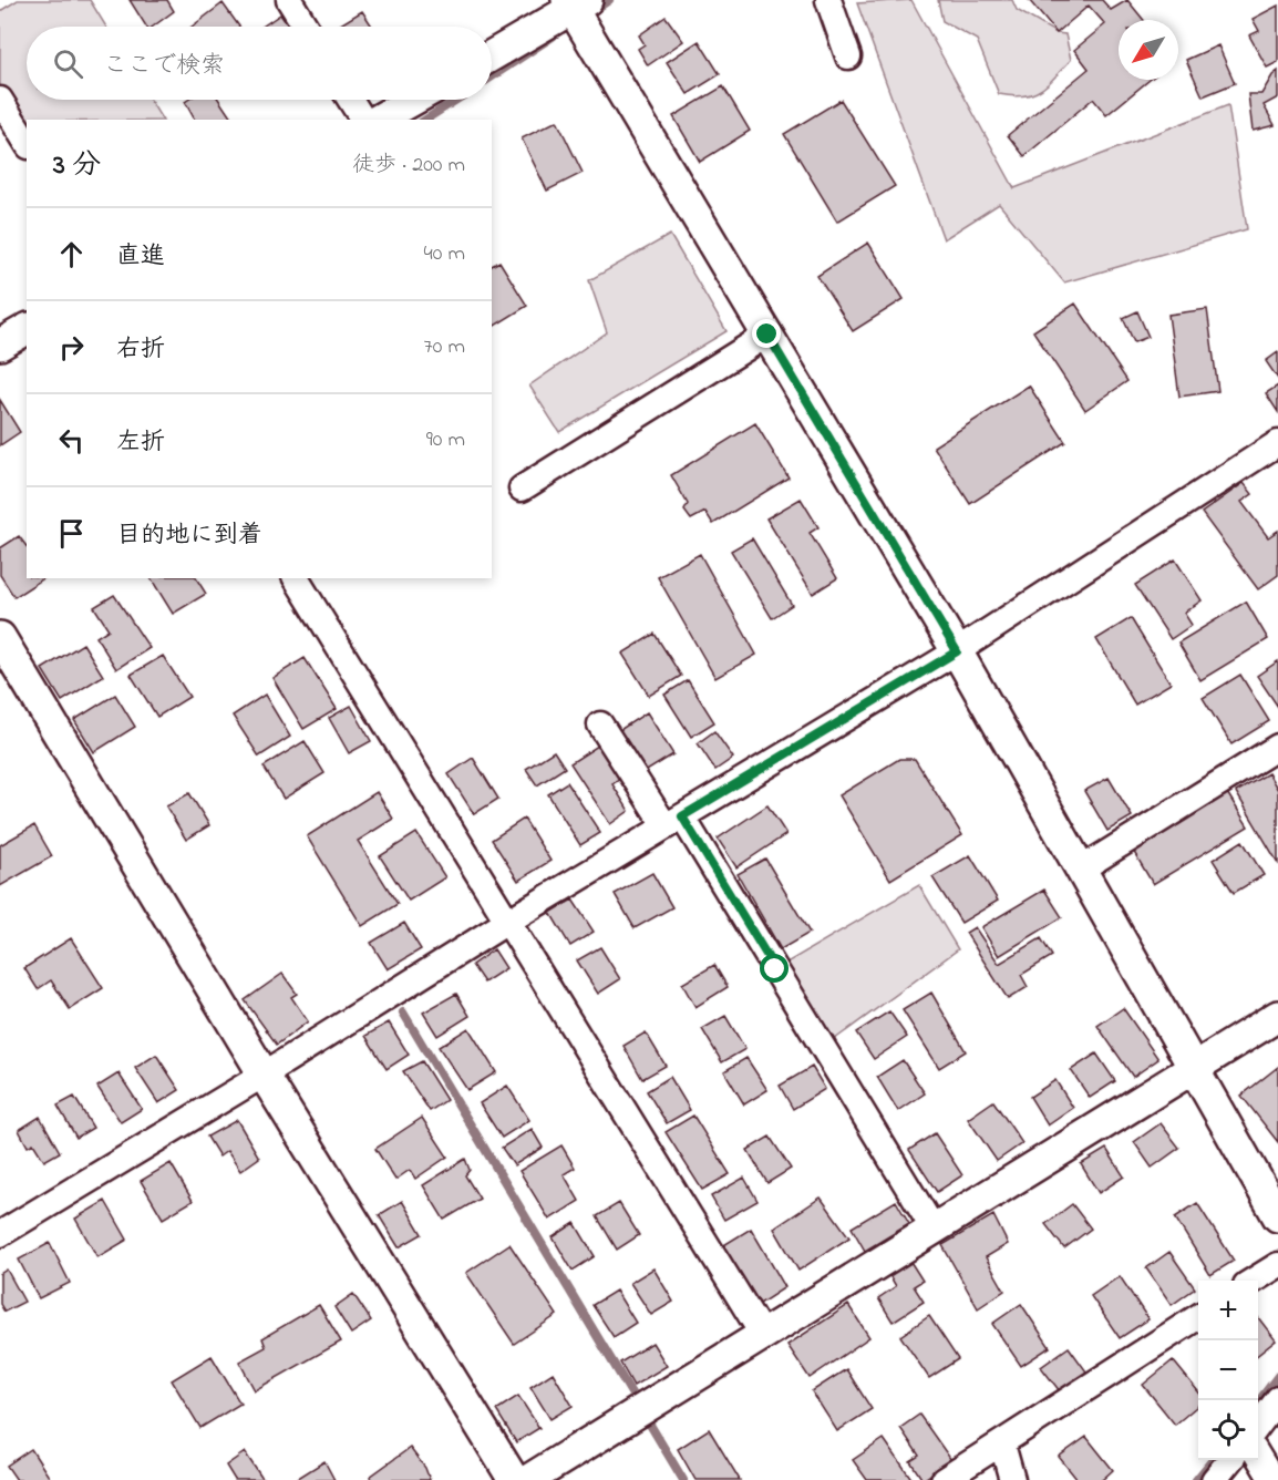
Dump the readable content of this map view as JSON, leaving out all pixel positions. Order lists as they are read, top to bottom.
{
  "north": "bottom left",
  "page": {
    "search": "ここで検索",
    "heading": ["3 分", "徒歩 · 200 m"],
    "list": [
      ["直進", "40 m"],
      ["右折", "70 m"],
      ["左折", "90 m"],
      "目的地に到着"
    ],
    "map_buttons": ["+", "−"]
  }
}
